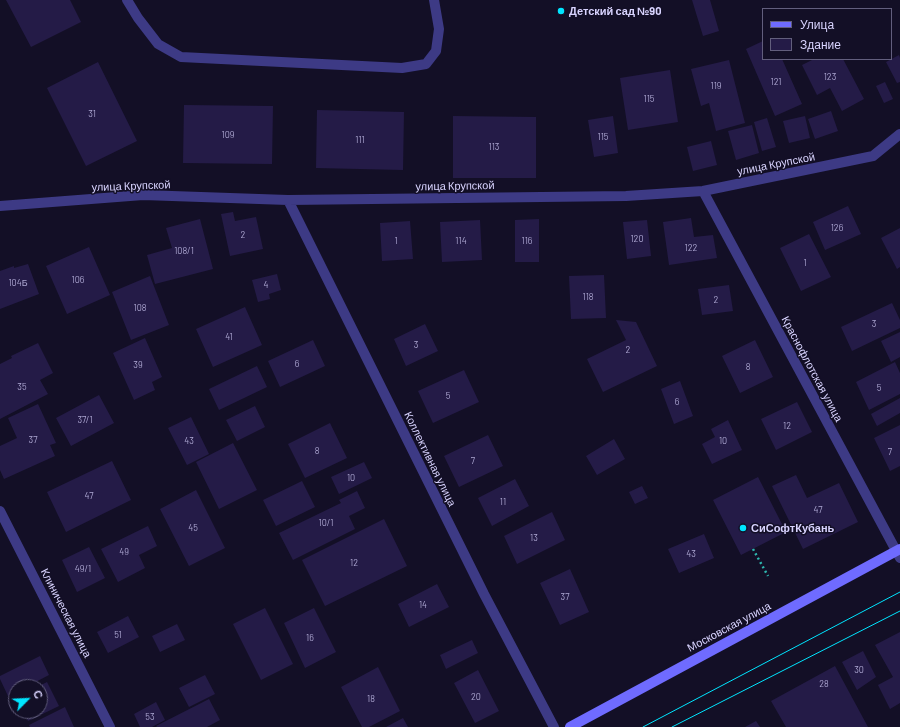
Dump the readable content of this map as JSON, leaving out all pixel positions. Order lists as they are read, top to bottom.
{
  "streets": {
    "street": [
      "улица Крупской",
      "Краснофлотская улица",
      "Коллективная улица",
      "Клиническая улица",
      "Московская улица"
    ]
  },
  "crossings": [
    ["улица Крупской", "Краснофлотская улица"],
    ["улица Крупской", "Коллективная улица"],
    ["Краснофлотская улица", "Московская улица"]
  ],
  "places": ["Детский сад №90", "СиСофтКубань"],
  "house_numbers": [
    "123",
    "121",
    "119",
    "115",
    "31",
    "109",
    "115",
    "111",
    "113",
    "126",
    "2",
    "120",
    "1",
    "114",
    "116",
    "122",
    "108/1",
    "1",
    "106",
    "104Б",
    "4",
    "118",
    "2",
    "108",
    "3",
    "41",
    "3",
    "2",
    "6",
    "39",
    "8",
    "35",
    "5",
    "5",
    "6",
    "37/1",
    "12",
    "37",
    "43",
    "10",
    "8",
    "7",
    "7",
    "10",
    "47",
    "11",
    "47",
    "10/1",
    "45",
    "13",
    "49",
    "43",
    "12",
    "49/1",
    "37",
    "14",
    "51",
    "16",
    "30",
    "28",
    "20",
    "18",
    "53"
  ],
  "legend": ["Улица", "Здание"],
  "north": "top right"
}
